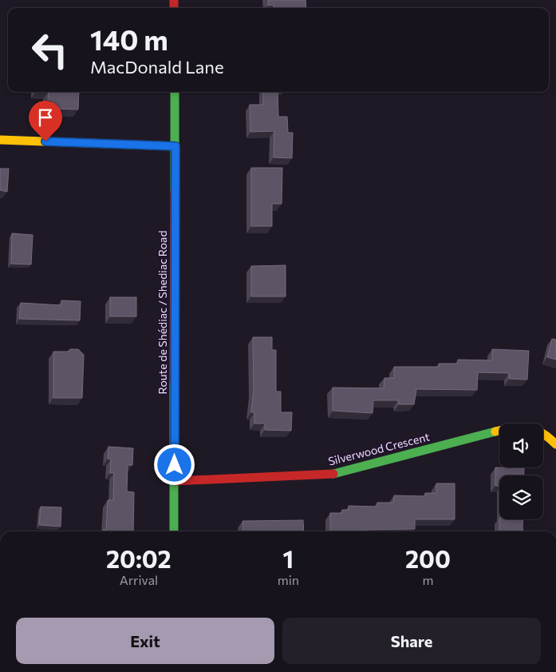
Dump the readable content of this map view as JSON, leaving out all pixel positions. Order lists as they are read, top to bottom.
{
  "streets": {
    "street": ["Route de Shédiac / Shediac Road", "Silverwood Crescent"]
  },
  "crossings": [
    ["Route de Shédiac / Shediac Road", "Silverwood Crescent"]
  ],
  "page": {
    "turn": ["140 m", "MacDonald Lane"],
    "eta": [
      "20:02",
      "Arrival",
      "1",
      "min",
      "200",
      "m"
    ],
    "buttons": ["Exit", "Share"]
  }
}
